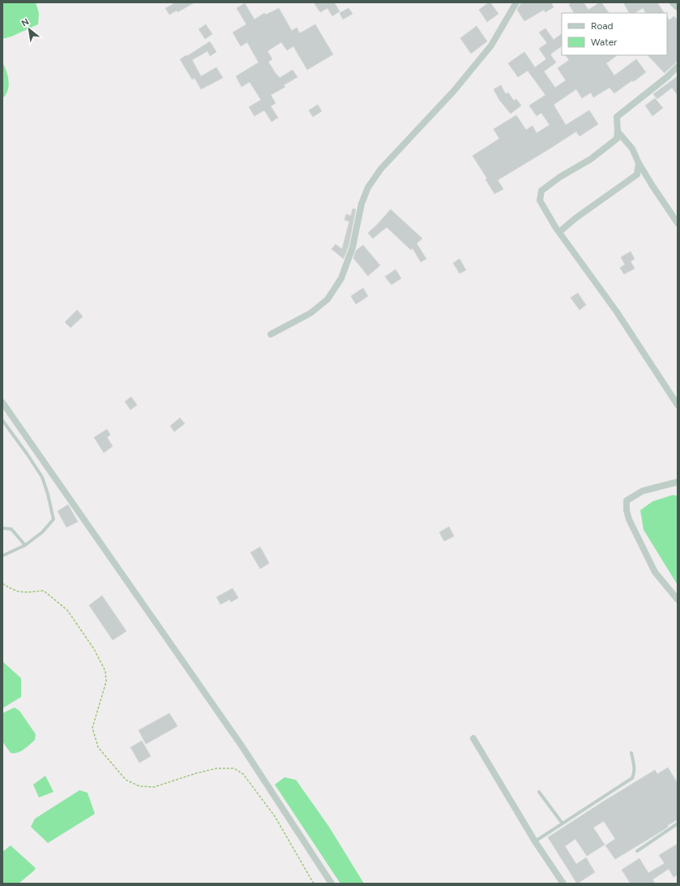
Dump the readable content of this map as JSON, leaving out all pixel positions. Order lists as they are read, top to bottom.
{
  "legend": ["Road", "Water"],
  "north": "top left"
}
